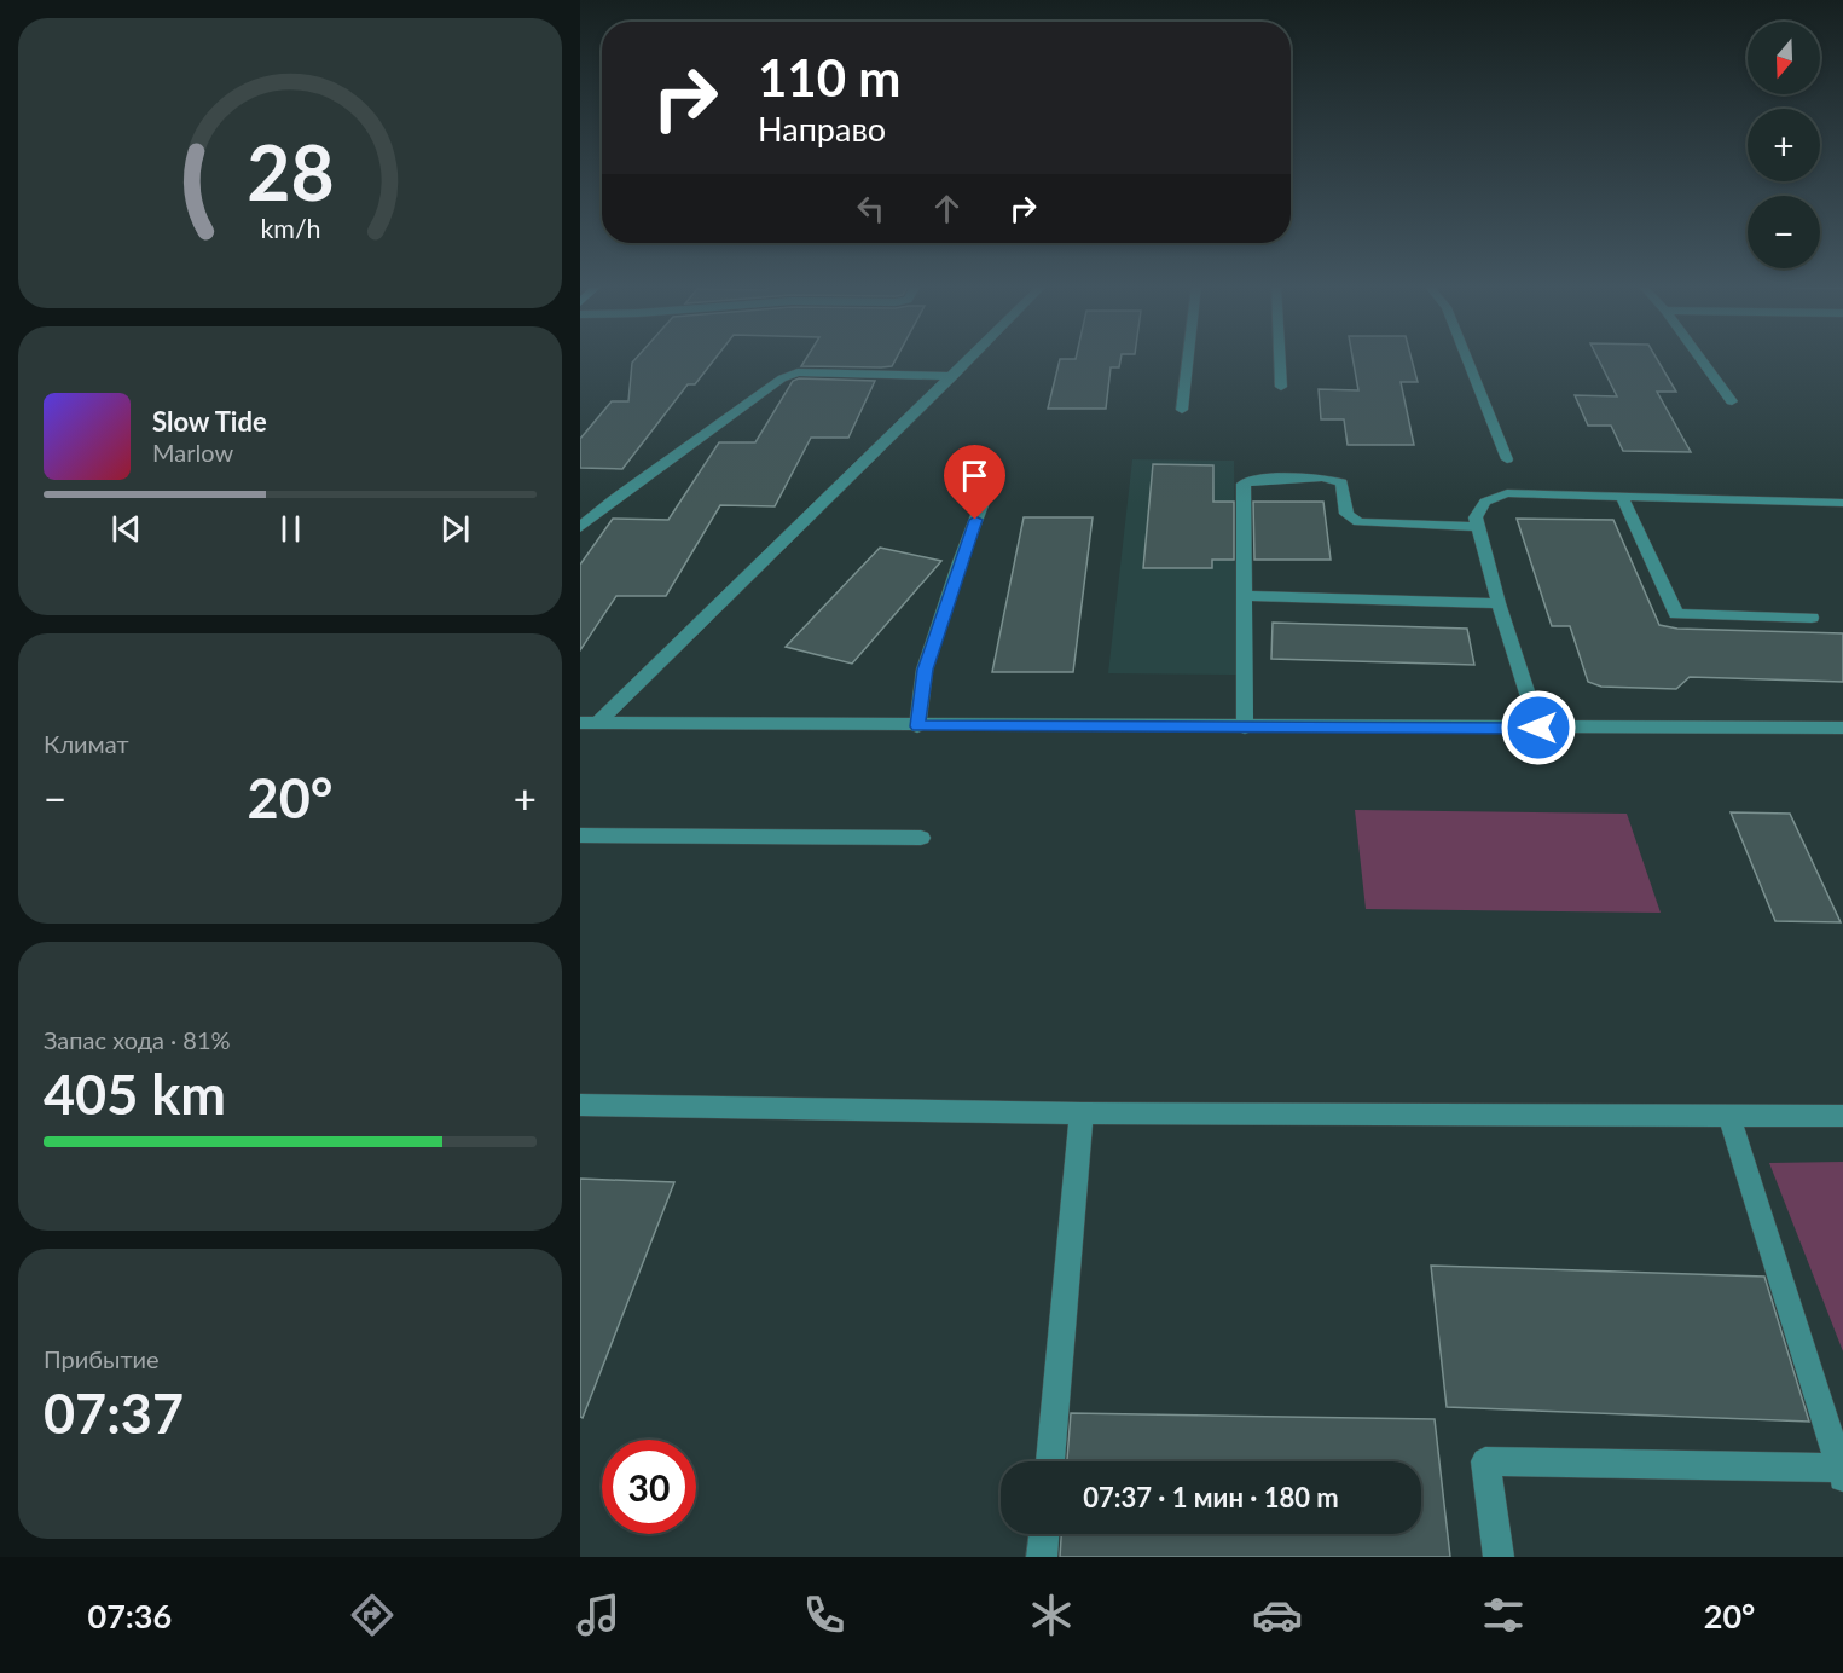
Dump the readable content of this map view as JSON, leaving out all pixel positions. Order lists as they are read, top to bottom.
{
  "north": "bottom",
  "page": {
    "map_buttons": ["+", "−"],
    "turn": ["110 m", "Направо"],
    "song": ["Slow Tide", "Marlow"],
    "tile": [
      "Климат",
      ["Запас хода · 81%", "405 km"],
      ["Прибытие", "07:37"]
    ],
    "heat": ["−", "20°", "+"],
    "limit": "30",
    "trip": "07:37 · 1 мин · 180 m",
    "tabs": ["07:36", "20°"],
    "gauge": ["28", "km/h"]
  }
}
